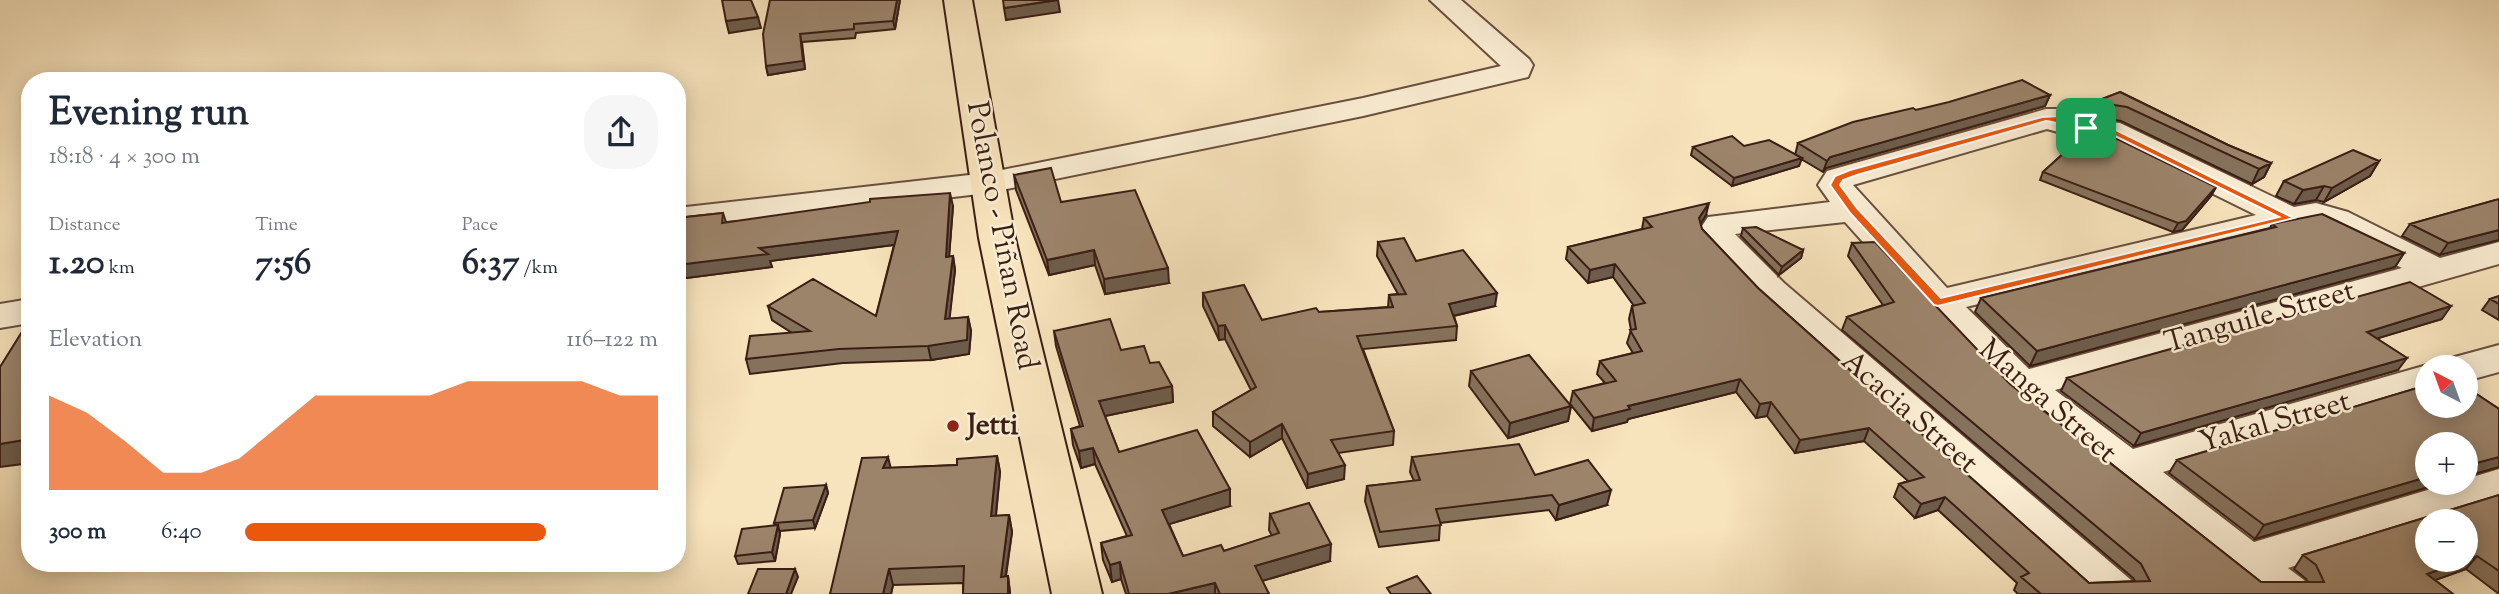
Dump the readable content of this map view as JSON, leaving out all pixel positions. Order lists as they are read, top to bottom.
{
  "streets": {
    "main road": ["Polanco - Piñan Road"],
    "street": [
      "Tanguile Street",
      "Manga Street",
      "Acacia Street",
      "Yakal Street"
    ]
  },
  "crossings": [
    ["Tanguile Street", "Manga Street"],
    ["Manga Street", "Acacia Street"],
    ["Manga Street", "Yakal Street"]
  ],
  "places": ["Jetti"],
  "north": "top left",
  "page": {
    "heading": ["Evening run", "18:18 · 4 × 300 m"],
    "stats": [
      ["Distance", "1.20 km"],
      ["Time", "7:56"],
      ["Pace", "6:37 /km"]
    ],
    "chart": ["Elevation", "116–122 m"],
    "map_buttons": ["+", "−"],
    "list": [
      {
        "name": "300 m",
        "note": "6:40"
      }
    ]
  }
}
